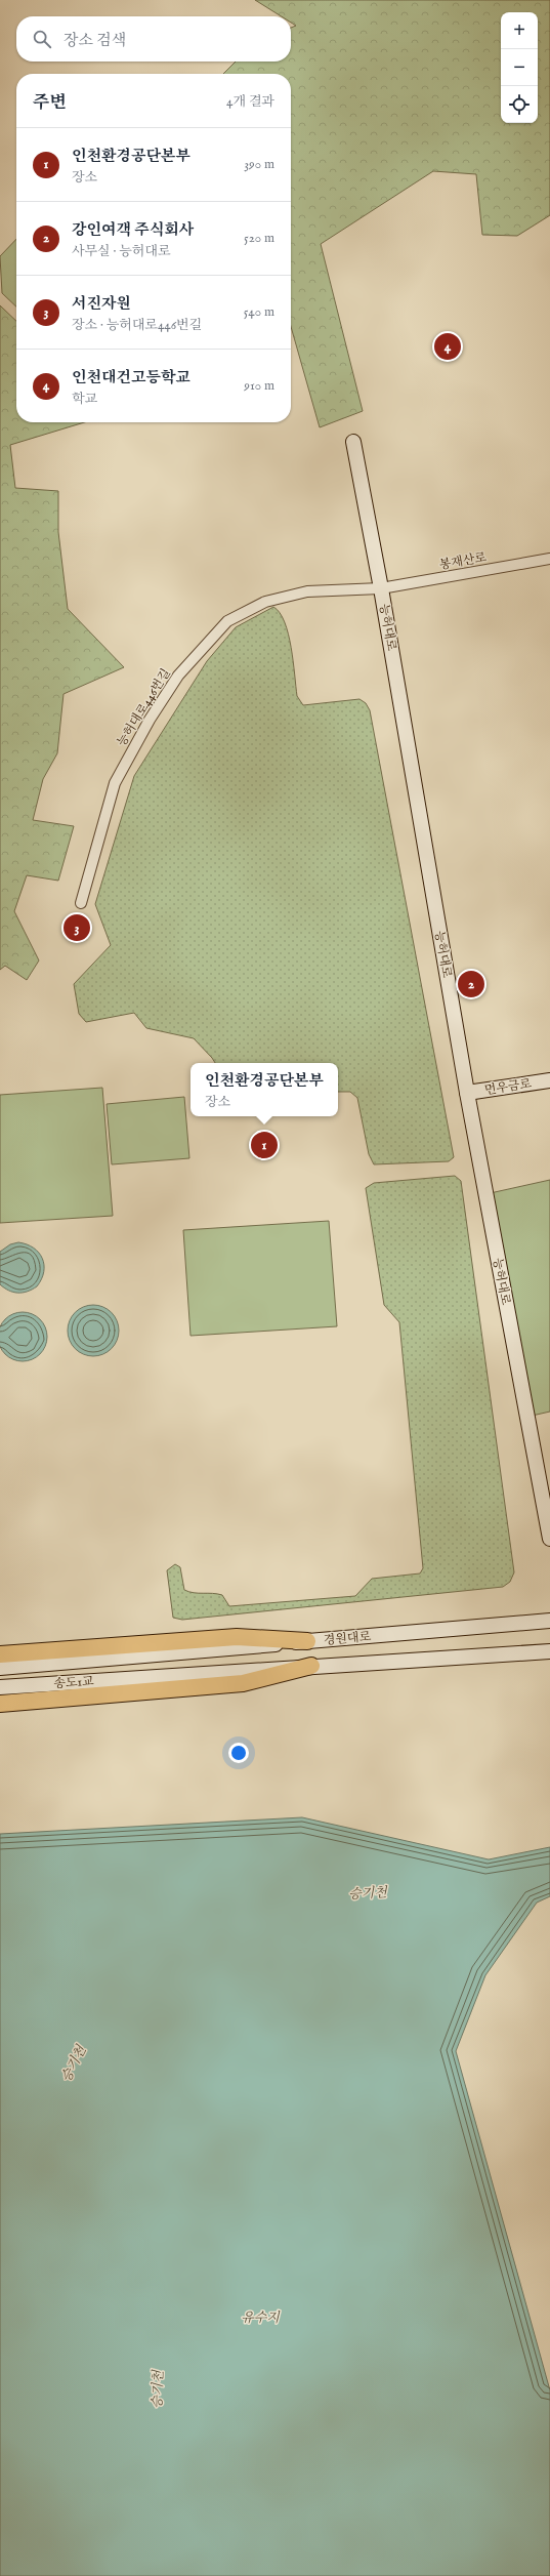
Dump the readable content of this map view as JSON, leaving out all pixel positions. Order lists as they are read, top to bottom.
{
  "streets": {
    "main road": [
      "능허대로",
      "먼우금로",
      "경원대로",
      "송도1교"
    ],
    "street": ["봉재산로", "능허대로446번길"]
  },
  "crossings": [
    ["봉재산로", "능허대로"],
    ["봉재산로", "능허대로446번길"],
    ["능허대로", "먼우금로"],
    ["경원대로", "송도1교"]
  ],
  "water": ["승기천", "유수지"],
  "page": {
    "map_buttons": ["+", "−"],
    "search": "장소 검색",
    "heading": ["주변", "4개 결과"],
    "list": [
      {
        "mark": "1",
        "name": "인천환경공단본부",
        "note": "장소",
        "value": "390 m"
      },
      {
        "mark": "2",
        "name": "강인여객 주식회사",
        "note": "사무실 · 능허대로",
        "value": "520 m"
      },
      {
        "mark": "3",
        "name": "서진자원",
        "note": "장소 · 능허대로446번길",
        "value": "540 m"
      },
      {
        "mark": "4",
        "name": "인천대건고등학교",
        "note": "학교",
        "value": "910 m"
      }
    ],
    "pins": [
      "4",
      "3",
      "2",
      "1"
    ],
    "popup": ["인천환경공단본부", "장소"]
  }
}
